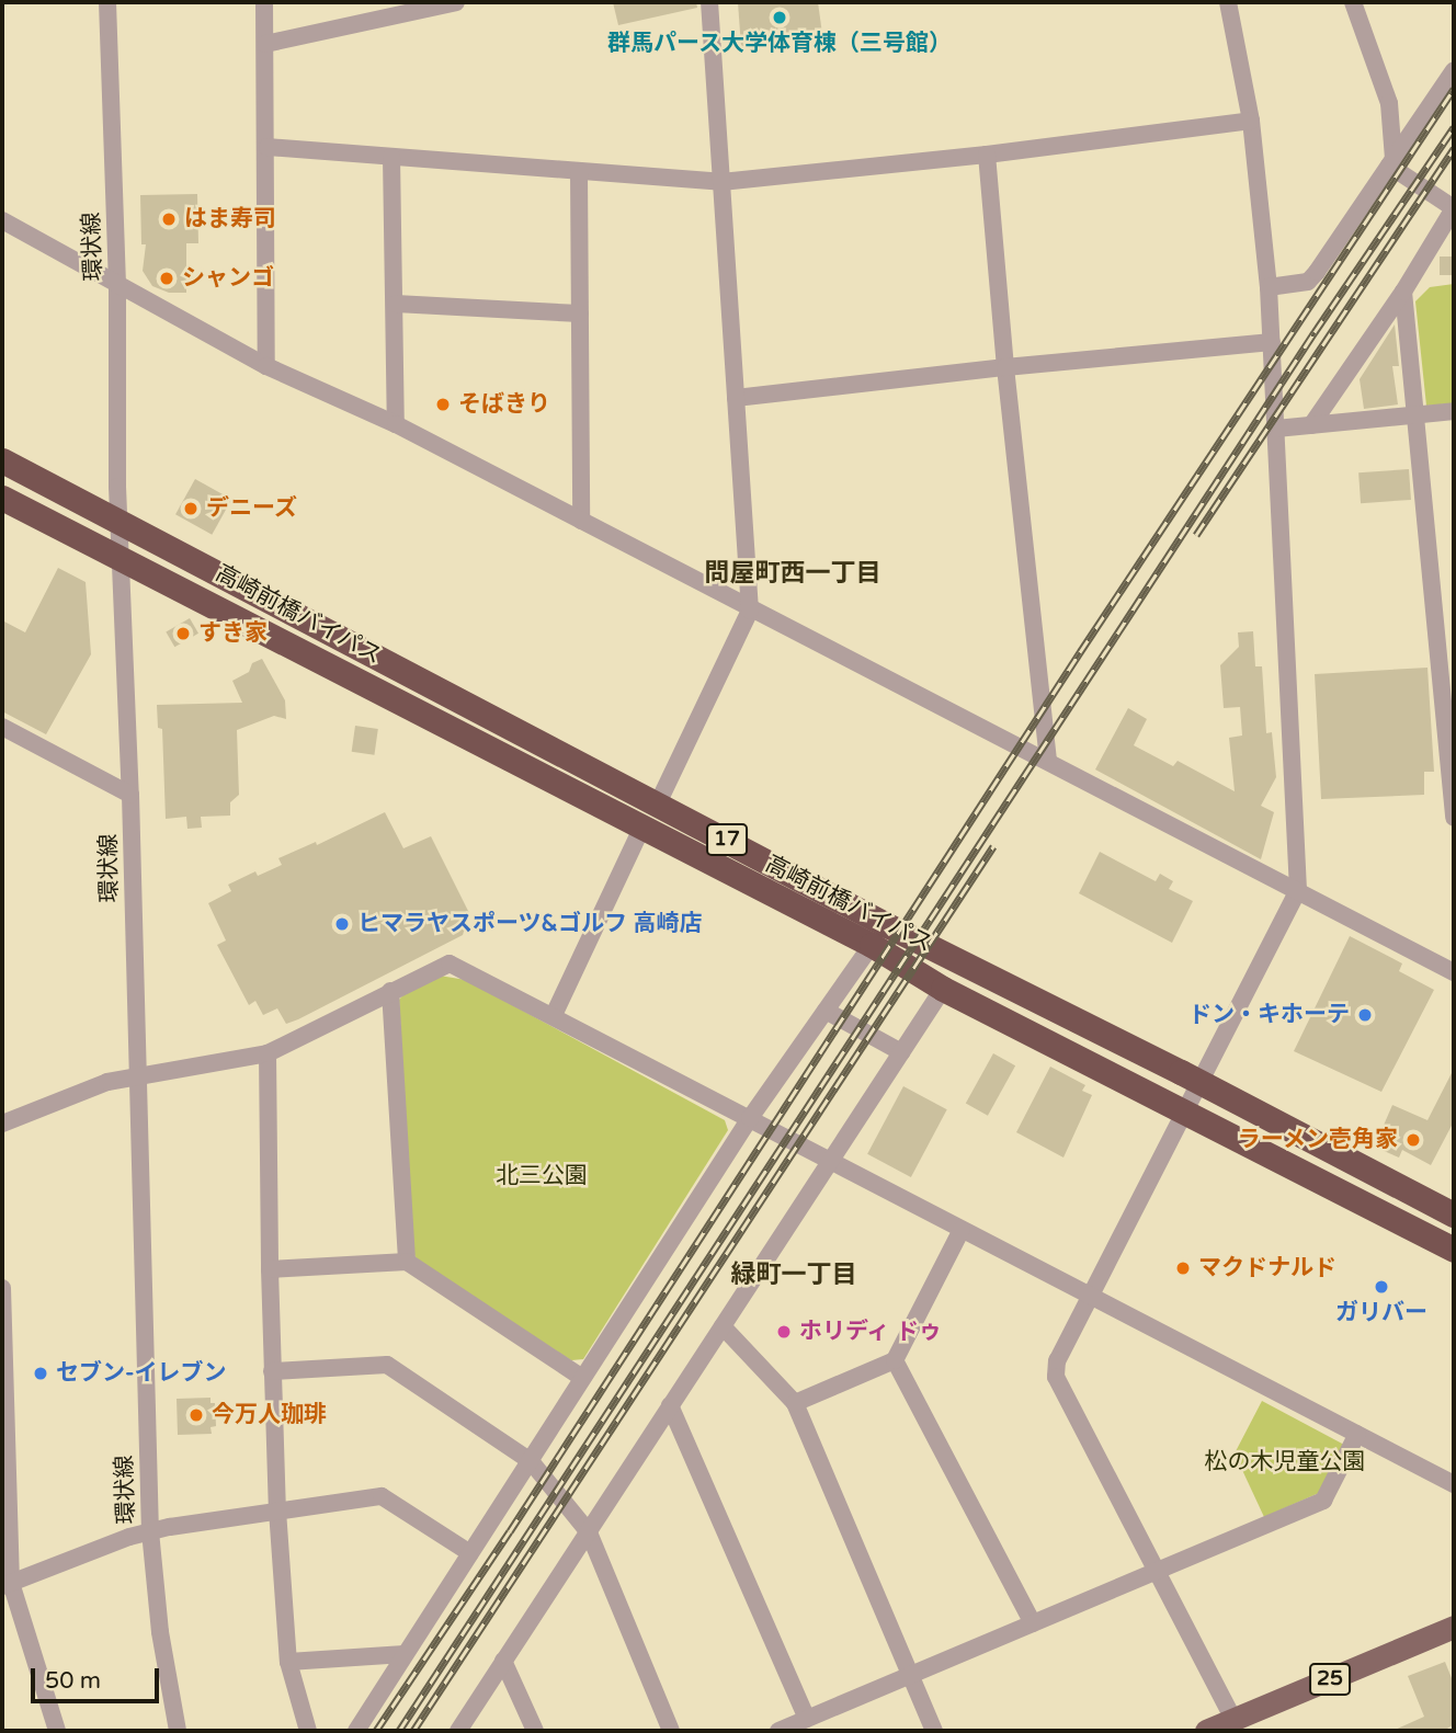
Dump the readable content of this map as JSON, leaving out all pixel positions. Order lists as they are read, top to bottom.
{
  "streets": {
    "highway": ["高崎前橋バイパス", "17"],
    "main road": ["25"],
    "street": ["環状線"]
  },
  "crossings": [
    ["環状線", "高崎前橋バイパス"]
  ],
  "districts": ["問屋町西一丁目", "緑町一丁目"],
  "parks": ["北三公園", "松の木児童公園"],
  "places": [
    "群馬パース大学体育棟（三号館）",
    "はま寿司",
    "シャンゴ",
    "そばきり",
    "デニーズ",
    "すき家",
    "ヒマラヤスポーツ&ゴルフ 高崎店",
    "ドン・キホーテ",
    "ラーメン壱角家",
    "マクドナルド",
    "ガリバー",
    "ホリディ ドゥ",
    "セブン-イレブン",
    "今万人珈琲"
  ],
  "scale_bar": "50 m"
}
